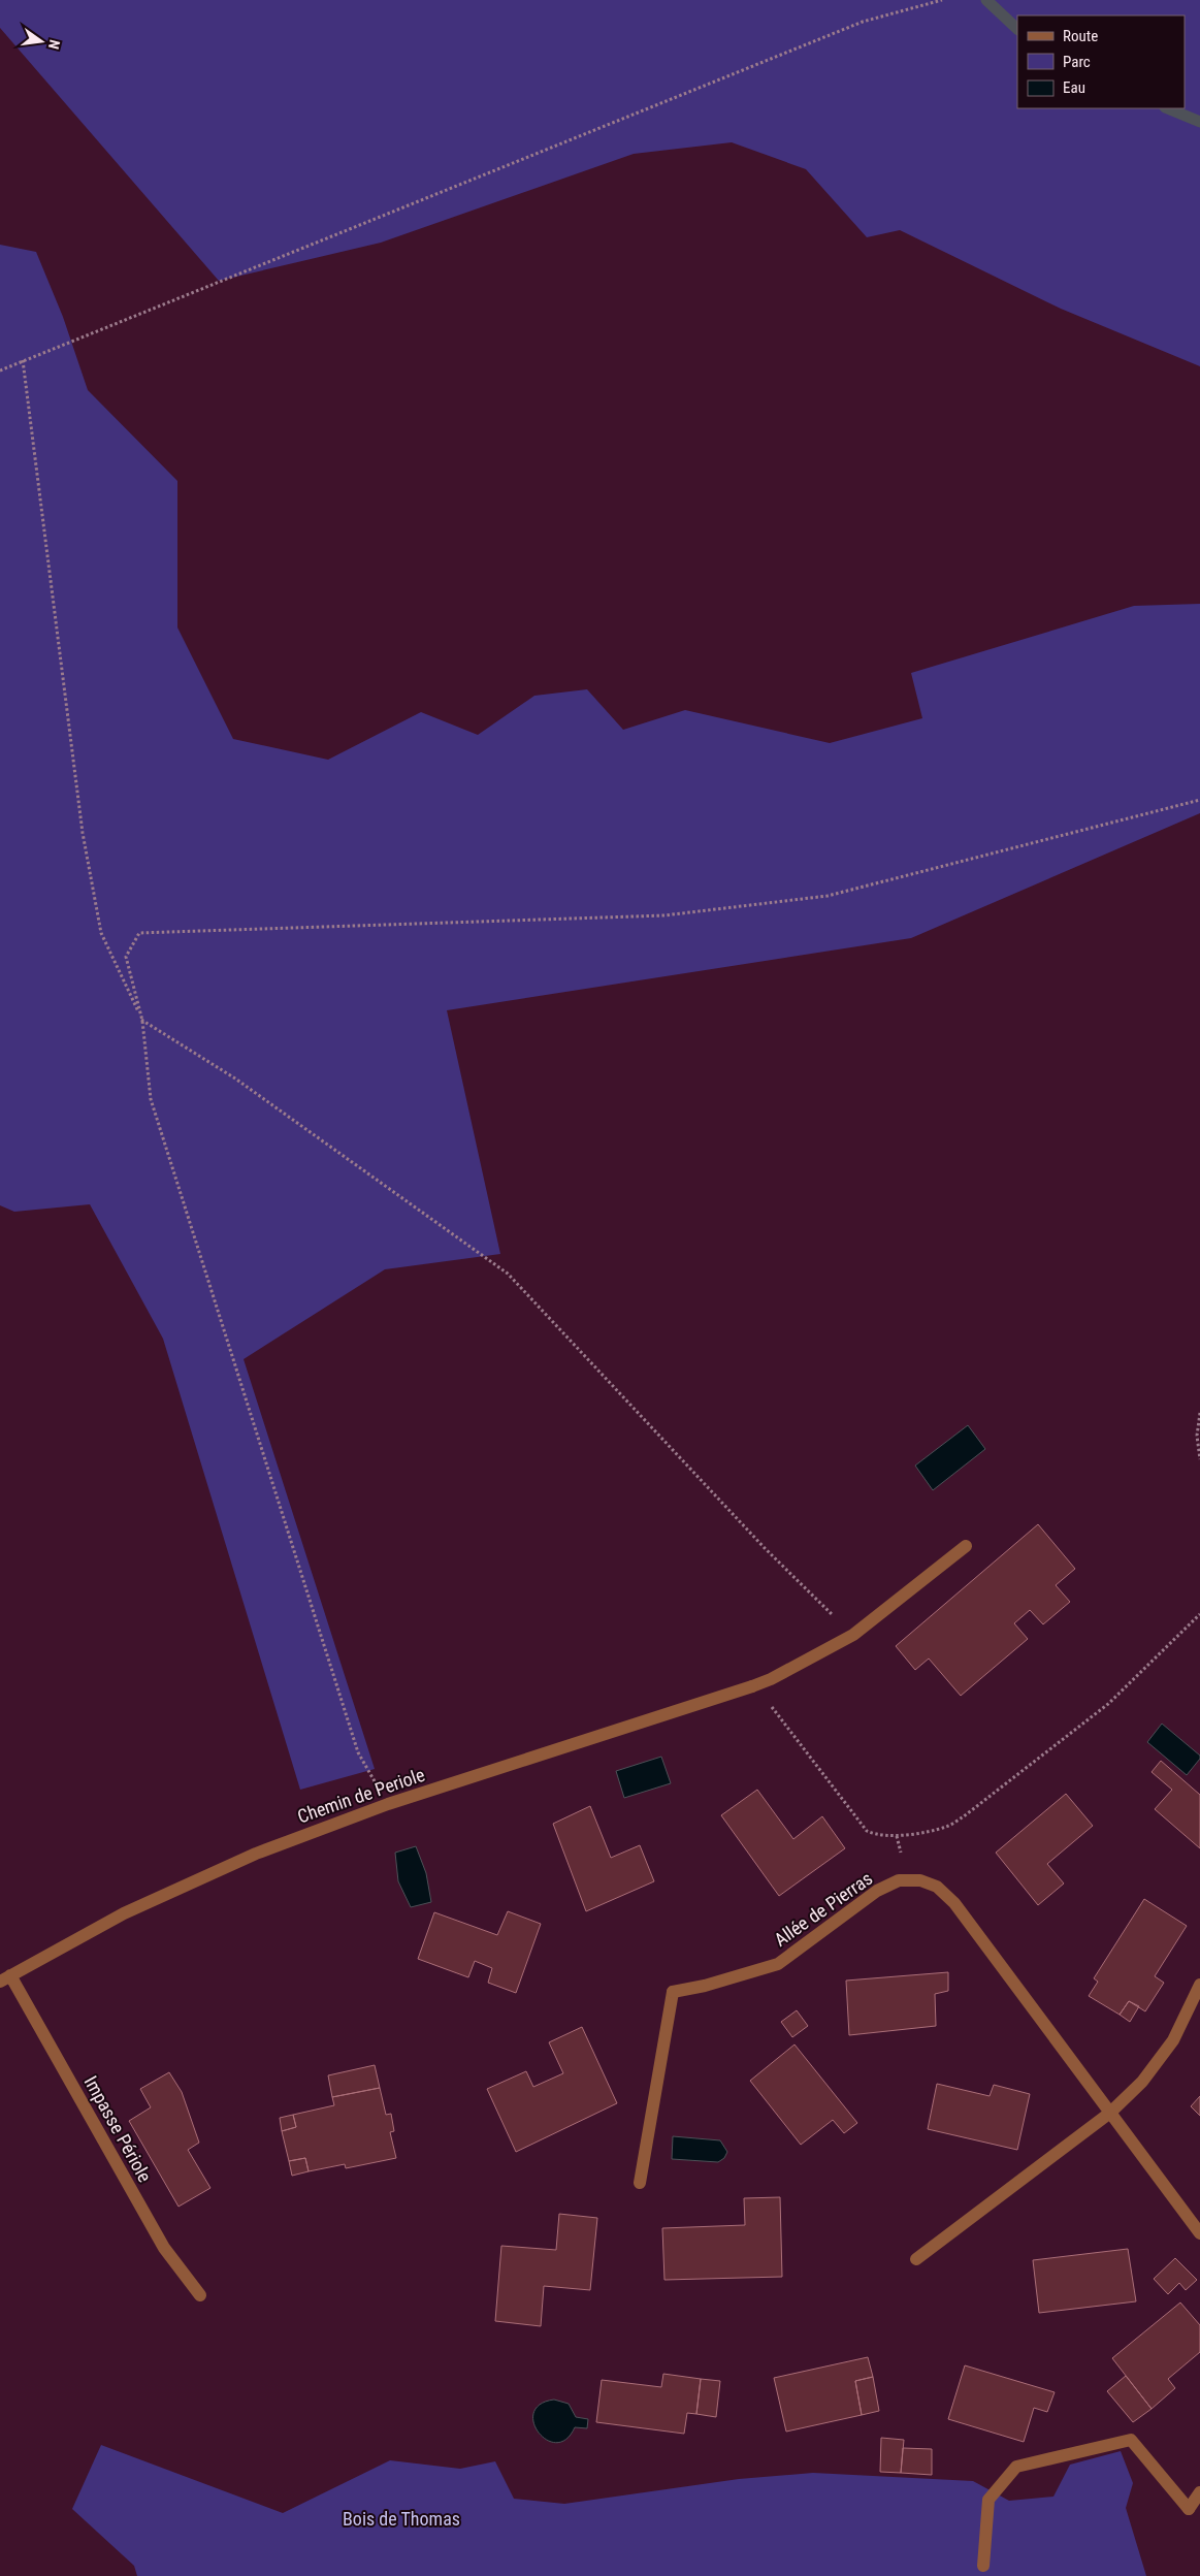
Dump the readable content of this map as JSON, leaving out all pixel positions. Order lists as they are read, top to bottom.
{
  "streets": {
    "street": ["Chemin de Periole", "Allée de Pierras", "Impasse Périole"]
  },
  "crossings": [
    ["Chemin de Periole", "Impasse Périole"]
  ],
  "parks": ["Bois de Thomas"],
  "legend": ["Route", "Parc", "Eau"],
  "north": "right"
}
